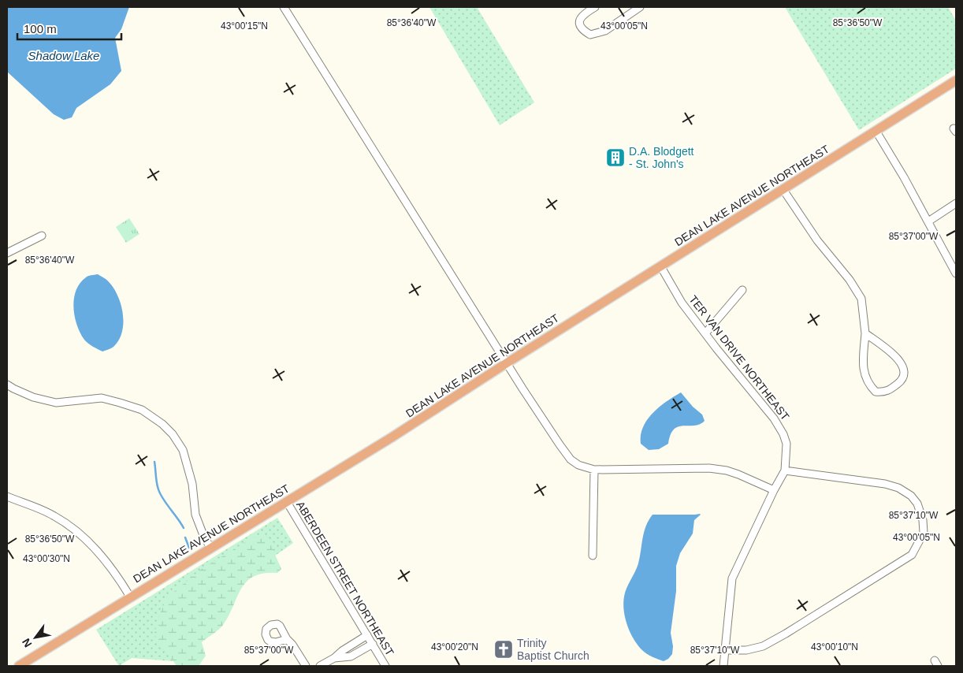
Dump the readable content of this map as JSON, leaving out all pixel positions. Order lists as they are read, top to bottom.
{
  "streets": {
    "main road": ["DEAN LAKE AVENUE NORTHEAST"],
    "street": ["TER VAN DRIVE NORTHEAST", "ABERDEEN STREET NORTHEAST"]
  },
  "crossings": [
    ["DEAN LAKE AVENUE NORTHEAST", "TER VAN DRIVE NORTHEAST"],
    ["DEAN LAKE AVENUE NORTHEAST", "ABERDEEN STREET NORTHEAST"]
  ],
  "water": ["Shadow Lake"],
  "places": {
    "building": ["D.A. Blodgett - St. John's"],
    "church": ["Trinity Baptist Church"]
  },
  "scale_bar": "100 m",
  "north": "bottom left",
  "coordinates": [
    "85°36'40\"W",
    "85°36'50\"W",
    "43°00'15\"N",
    "43°00'05\"N",
    "85°37'00\"W",
    "85°37'10\"W",
    "43°00'30\"N",
    "43°00'20\"N",
    "43°00'10\"N"
  ]
}
